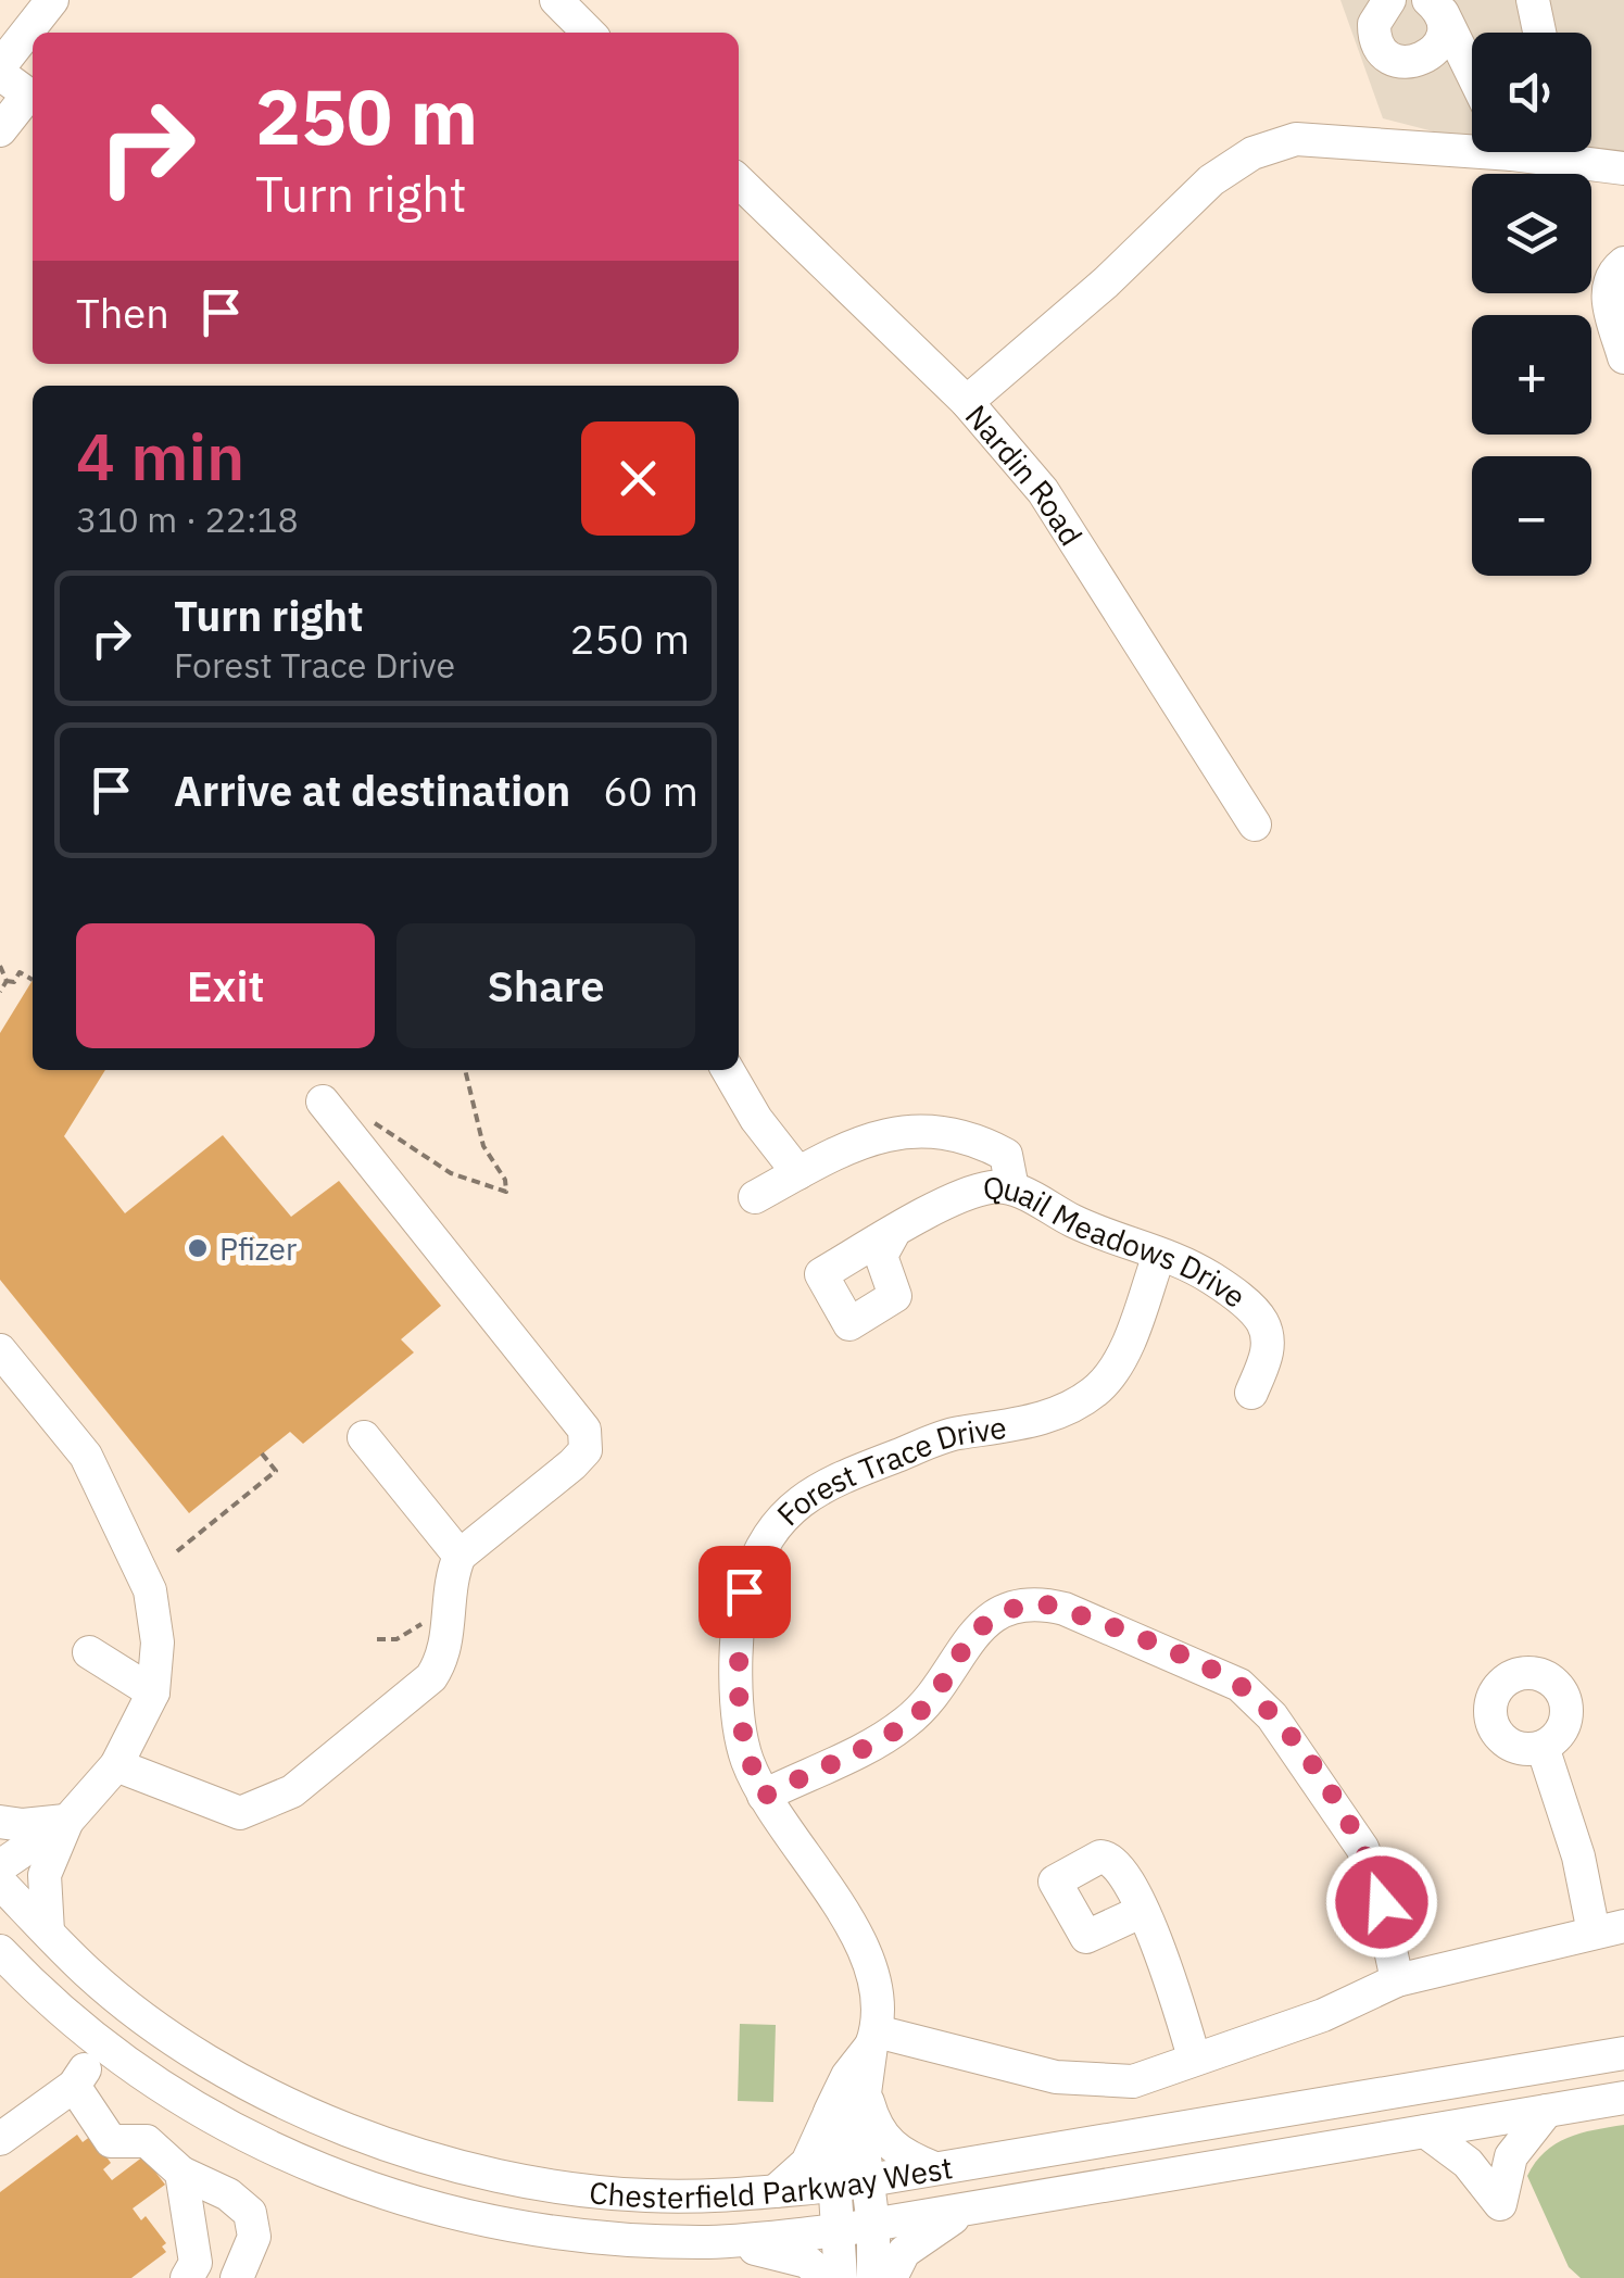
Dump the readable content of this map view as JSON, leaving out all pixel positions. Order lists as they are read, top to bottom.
{
  "streets": {
    "street": [
      "Nardin Road",
      "Quail Meadows Drive",
      "Forest Trace Drive",
      "Chesterfield Parkway West"
    ]
  },
  "crossings": [
    ["Quail Meadows Drive", "Forest Trace Drive"],
    ["Forest Trace Drive", "Chesterfield Parkway West"]
  ],
  "places": ["Pfizer"],
  "page": {
    "map_buttons": ["+", "−"],
    "turn": ["250 m", "Turn right"],
    "then": "Then",
    "heading": ["4 min", "310 m · 22:18"],
    "list": [
      {
        "name": "Turn right",
        "note": "Forest Trace Drive",
        "value": "250 m"
      },
      {
        "name": "Arrive at destination",
        "value": "60 m"
      }
    ],
    "buttons": ["Exit", "Share"]
  }
}
